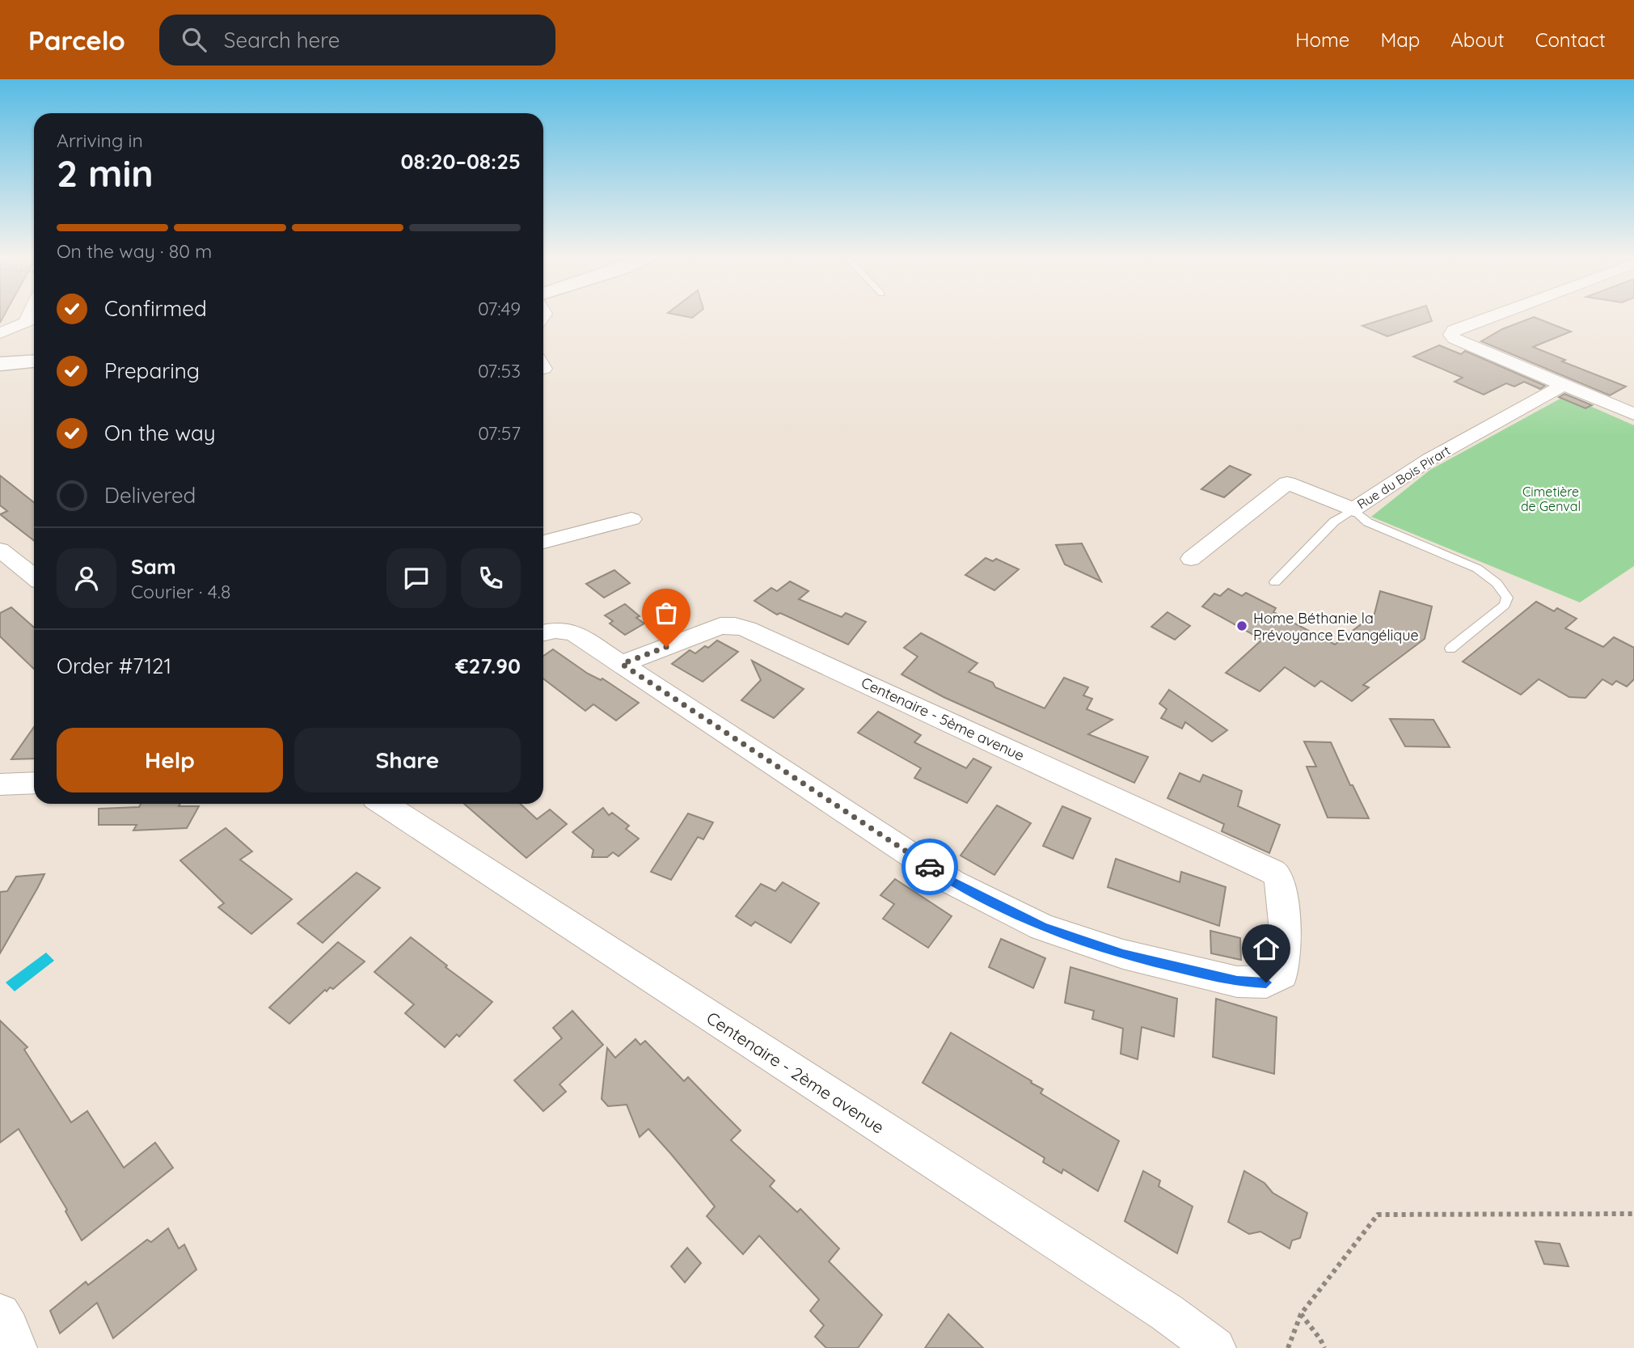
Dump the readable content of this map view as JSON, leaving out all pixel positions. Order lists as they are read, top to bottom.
{
  "streets": {
    "street": ["Rue du Bois Pirart", "Centenaire - 5ème avenue", "Centenaire - 2ème avenue"]
  },
  "parks": ["Cimetière de Genval"],
  "places": ["Home Béthanie la Prévoyance Evangélique"],
  "page": {
    "header": "Parcelo",
    "search": "Search here",
    "nav": [
      "Home",
      "Map",
      "About",
      "Contact"
    ],
    "heading": ["2 min", "Arriving in", "08:20–08:25"],
    "panel": [
      "Sam",
      "Courier · 4.8",
      "Order #7121",
      "€27.90"
    ],
    "bar": "On the way · 80 m",
    "list": [
      ["Confirmed", "07:49"],
      ["Preparing", "07:53"],
      ["On the way", "07:57"],
      "Delivered"
    ],
    "buttons": ["Help", "Share"]
  }
}
